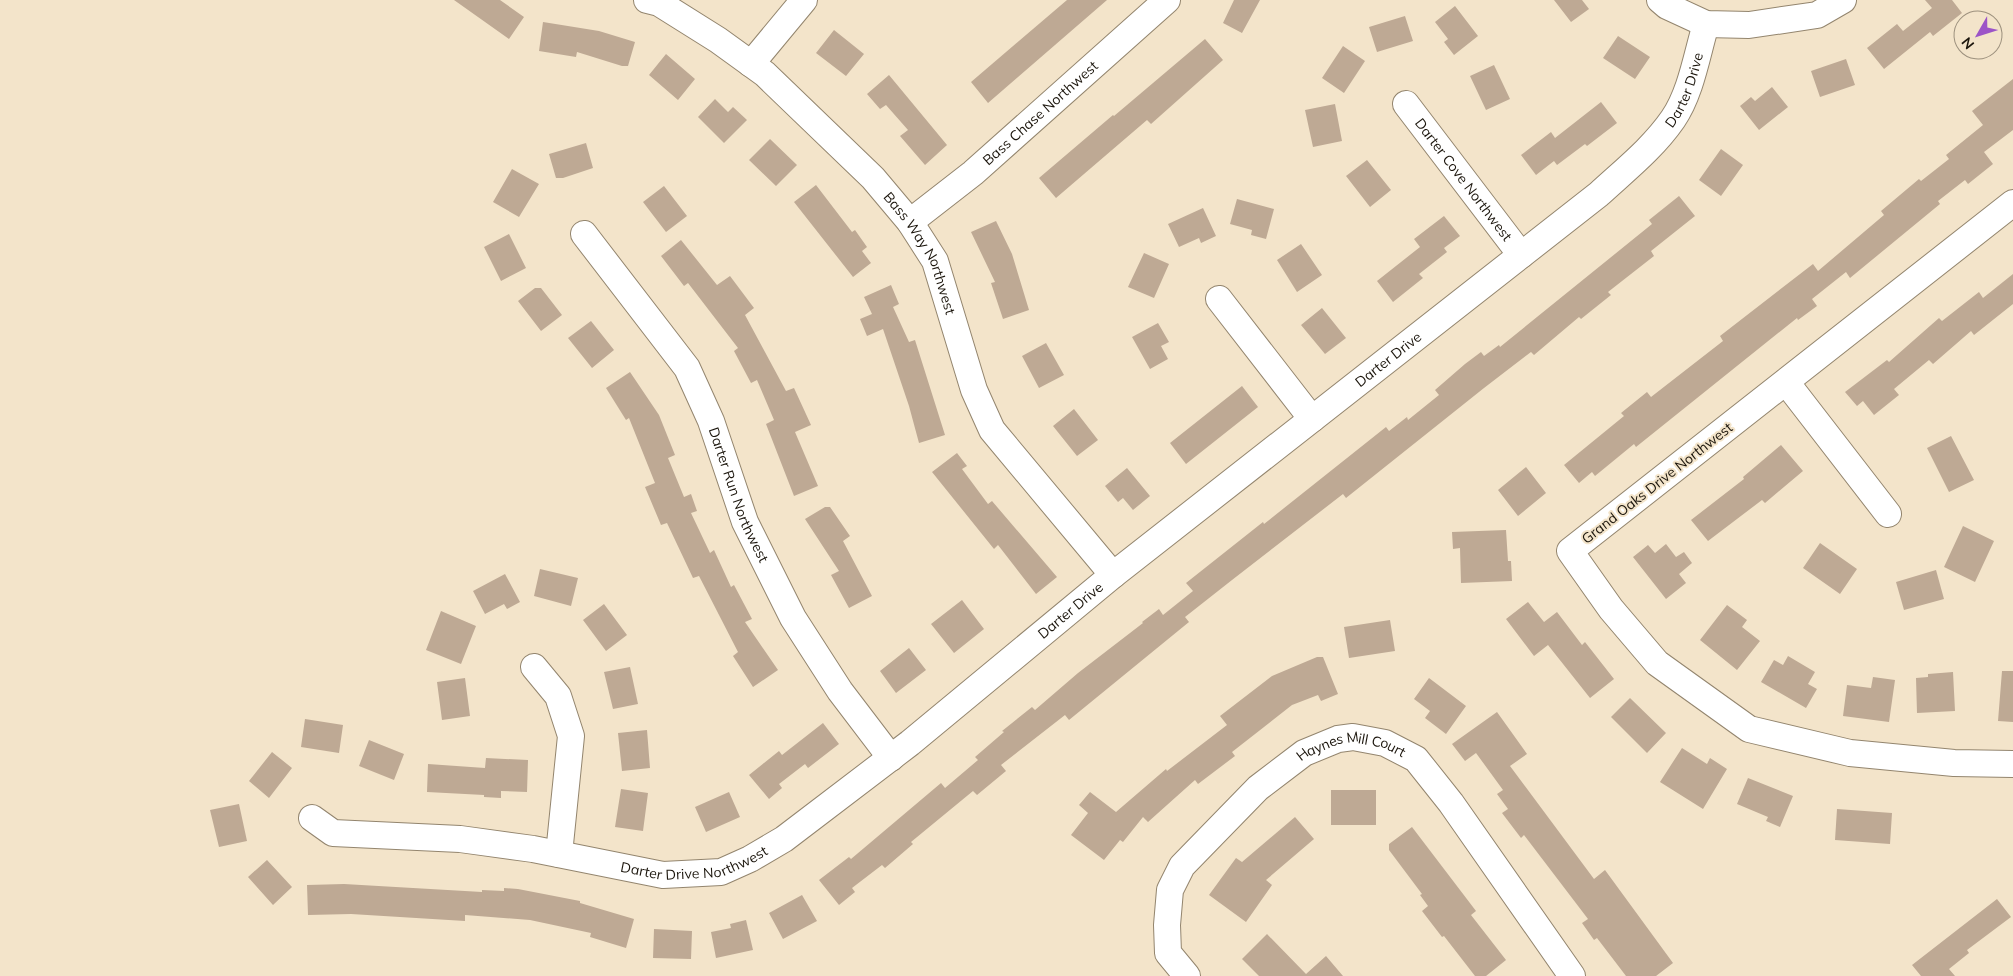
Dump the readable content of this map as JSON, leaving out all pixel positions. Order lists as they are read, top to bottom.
{
  "streets": {
    "street": [
      "Darter Drive",
      "Bass Chase Northwest",
      "Darter Cove Northwest",
      "Bass Way Northwest",
      "Grand Oaks Drive Northwest",
      "Darter Run Northwest",
      "Haynes Mill Court",
      "Darter Drive Northwest"
    ]
  },
  "crossings": [
    ["Darter Drive", "Darter Cove Northwest"],
    ["Darter Drive", "Bass Way Northwest"],
    ["Darter Drive", "Darter Drive Northwest"],
    ["Bass Chase Northwest", "Bass Way Northwest"],
    ["Darter Run Northwest", "Darter Drive Northwest"]
  ],
  "north": "bottom left"
}
